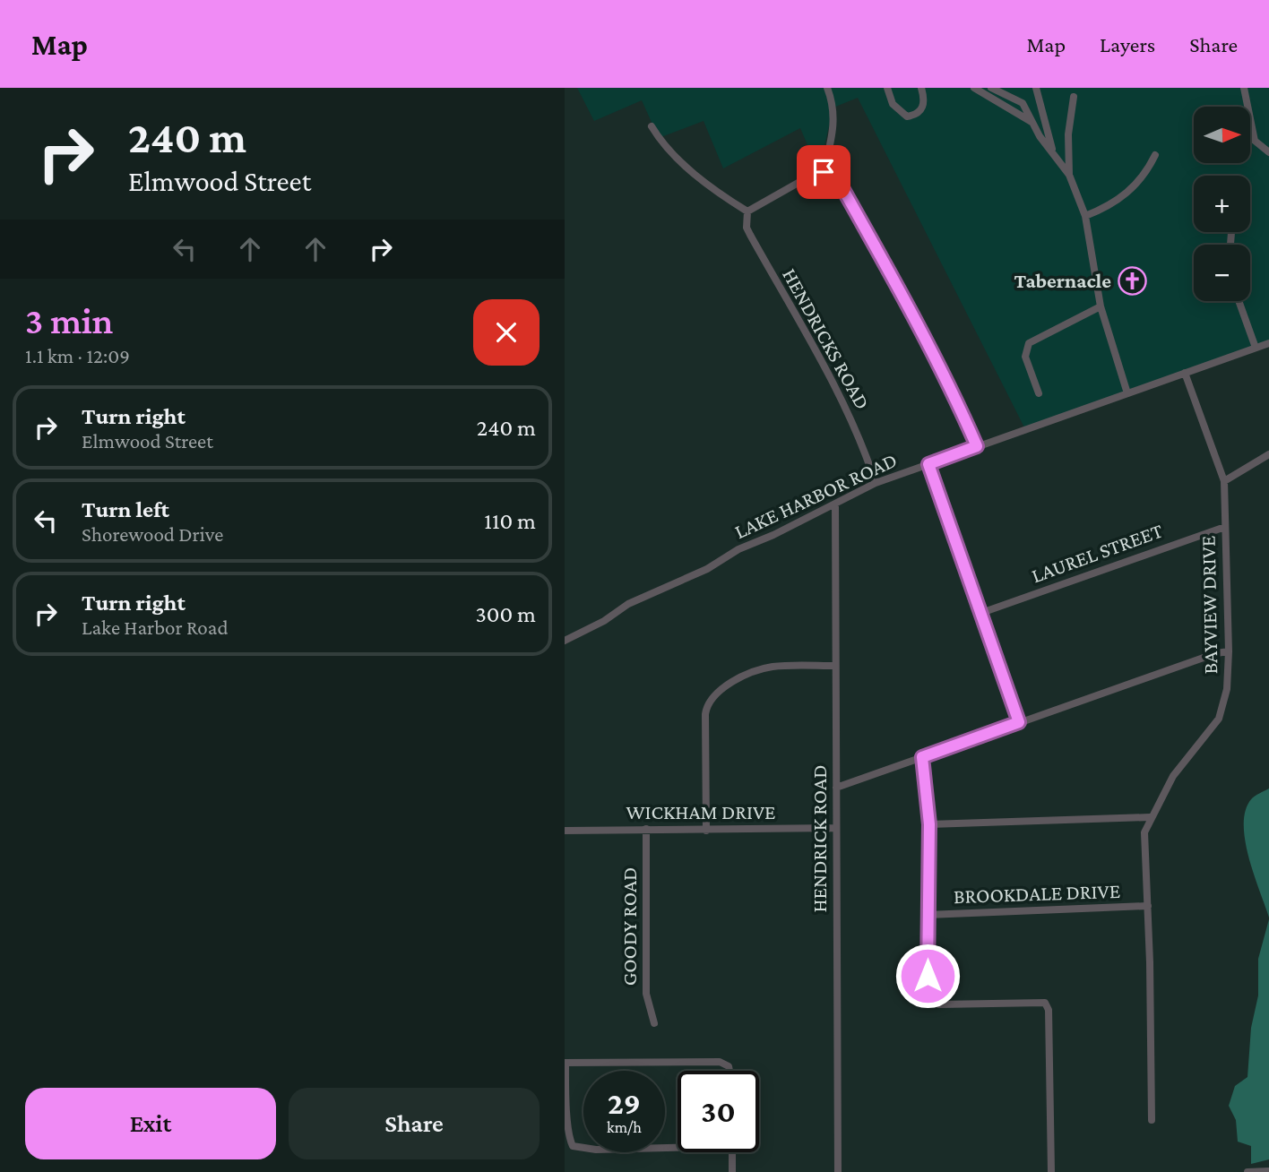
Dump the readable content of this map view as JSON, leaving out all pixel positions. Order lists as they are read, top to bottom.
{
  "streets": {
    "street": [
      "HENDRICKS ROAD",
      "LAKE HARBOR ROAD",
      "LAUREL STREET",
      "BAYVIEW DRIVE",
      "WICKHAM DRIVE",
      "HENDRICK ROAD",
      "BROOKDALE DRIVE",
      "GOODY ROAD"
    ]
  },
  "crossings": [
    ["HENDRICKS ROAD", "LAKE HARBOR ROAD"],
    ["LAKE HARBOR ROAD", "BAYVIEW DRIVE"],
    ["LAKE HARBOR ROAD", "HENDRICK ROAD"],
    ["LAUREL STREET", "BAYVIEW DRIVE"],
    ["BAYVIEW DRIVE", "BROOKDALE DRIVE"],
    ["WICKHAM DRIVE", "HENDRICK ROAD"],
    ["WICKHAM DRIVE", "GOODY ROAD"]
  ],
  "places": {
    "church": ["Tabernacle"]
  },
  "north": "right",
  "page": {
    "header": "Map",
    "nav": ["Map", "Layers", "Share"],
    "turn": ["240 m", "Elmwood Street"],
    "map_buttons": ["+", "−"],
    "heading": ["3 min", "1.1 km · 12:09"],
    "list": [
      {
        "name": "Turn right",
        "note": "Elmwood Street",
        "value": "240 m"
      },
      {
        "name": "Turn left",
        "note": "Shorewood Drive",
        "value": "110 m"
      },
      {
        "name": "Turn right",
        "note": "Lake Harbor Road",
        "value": "300 m"
      }
    ],
    "speed": "29 km/h",
    "limit": "30",
    "buttons": ["Exit", "Share"]
  }
}
